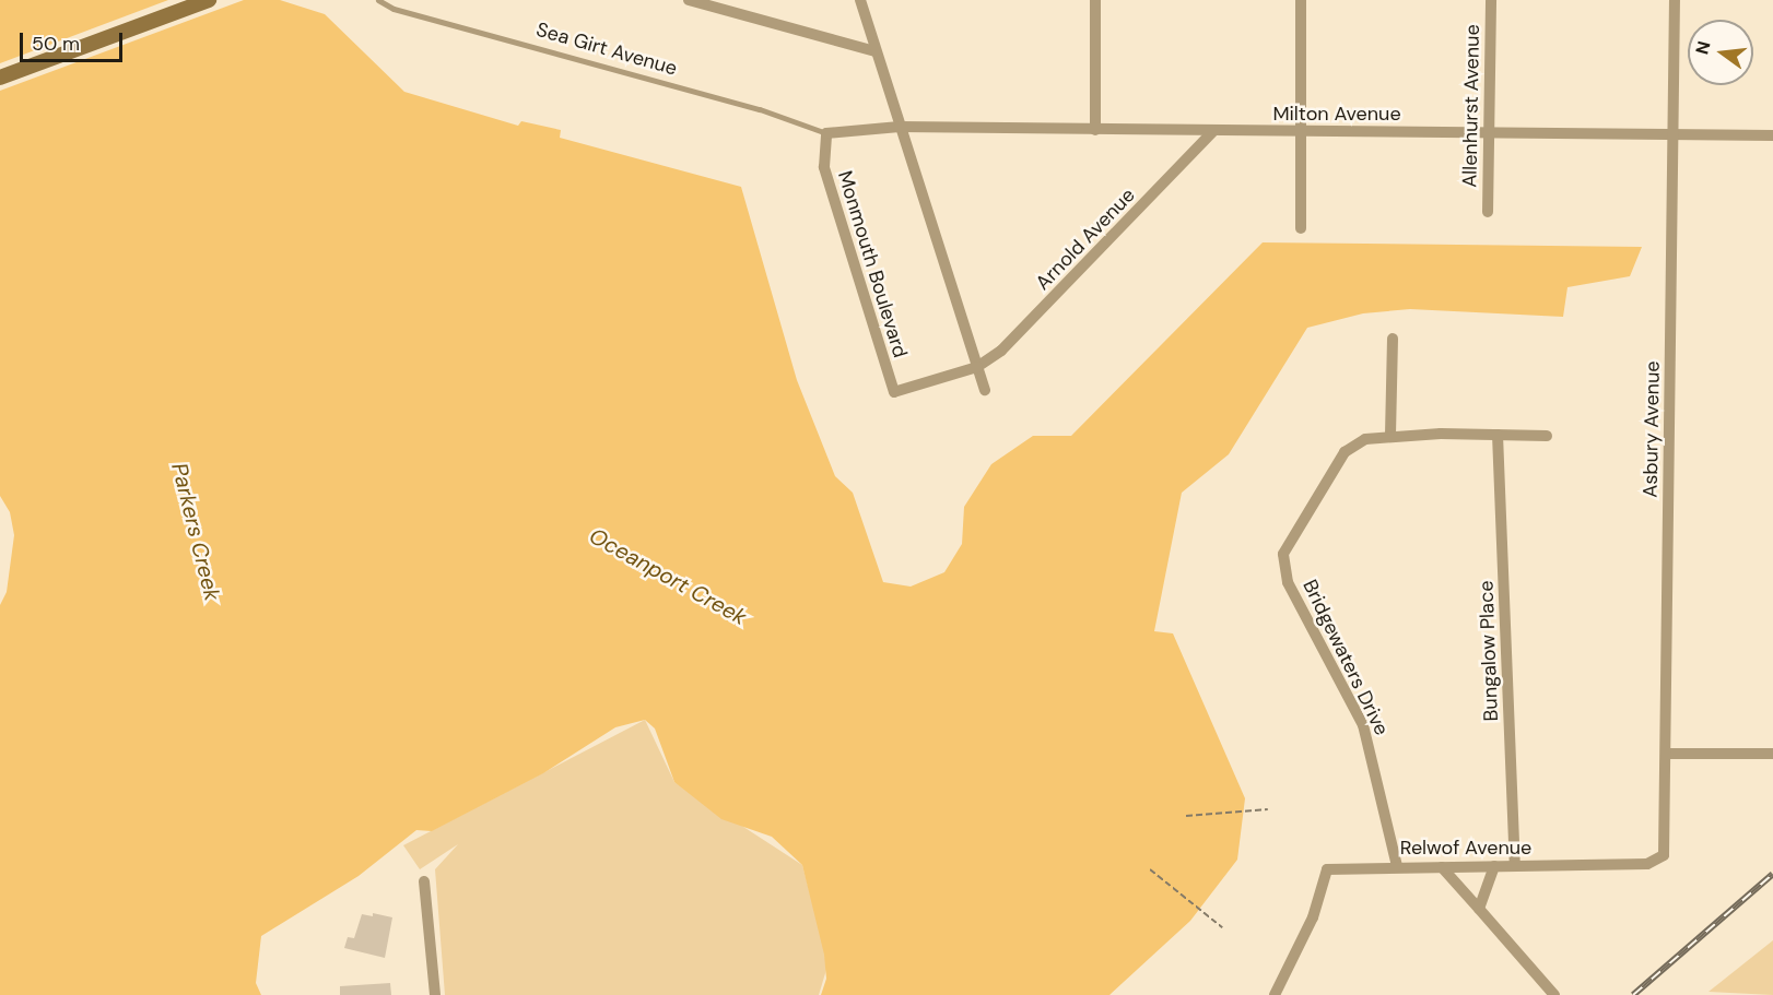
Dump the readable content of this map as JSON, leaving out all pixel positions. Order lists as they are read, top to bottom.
{
  "streets": {
    "street": [
      "Allenhurst Avenue",
      "Milton Avenue",
      "Arnold Avenue",
      "Monmouth Boulevard",
      "Asbury Avenue",
      "Bungalow Place",
      "Bridgewaters Drive",
      "Relwof Avenue"
    ],
    "lane": ["Sea Girt Avenue"]
  },
  "crossings": [
    ["Sea Girt Avenue", "Monmouth Boulevard"],
    ["Allenhurst Avenue", "Milton Avenue"],
    ["Milton Avenue", "Arnold Avenue"],
    ["Milton Avenue", "Asbury Avenue"],
    ["Arnold Avenue", "Monmouth Boulevard"],
    ["Asbury Avenue", "Relwof Avenue"],
    ["Bungalow Place", "Bridgewaters Drive"],
    ["Bungalow Place", "Relwof Avenue"],
    ["Bridgewaters Drive", "Relwof Avenue"]
  ],
  "water": ["Parkers Creek", "Oceanport Creek"],
  "scale_bar": "50 m",
  "north": "left"
}
